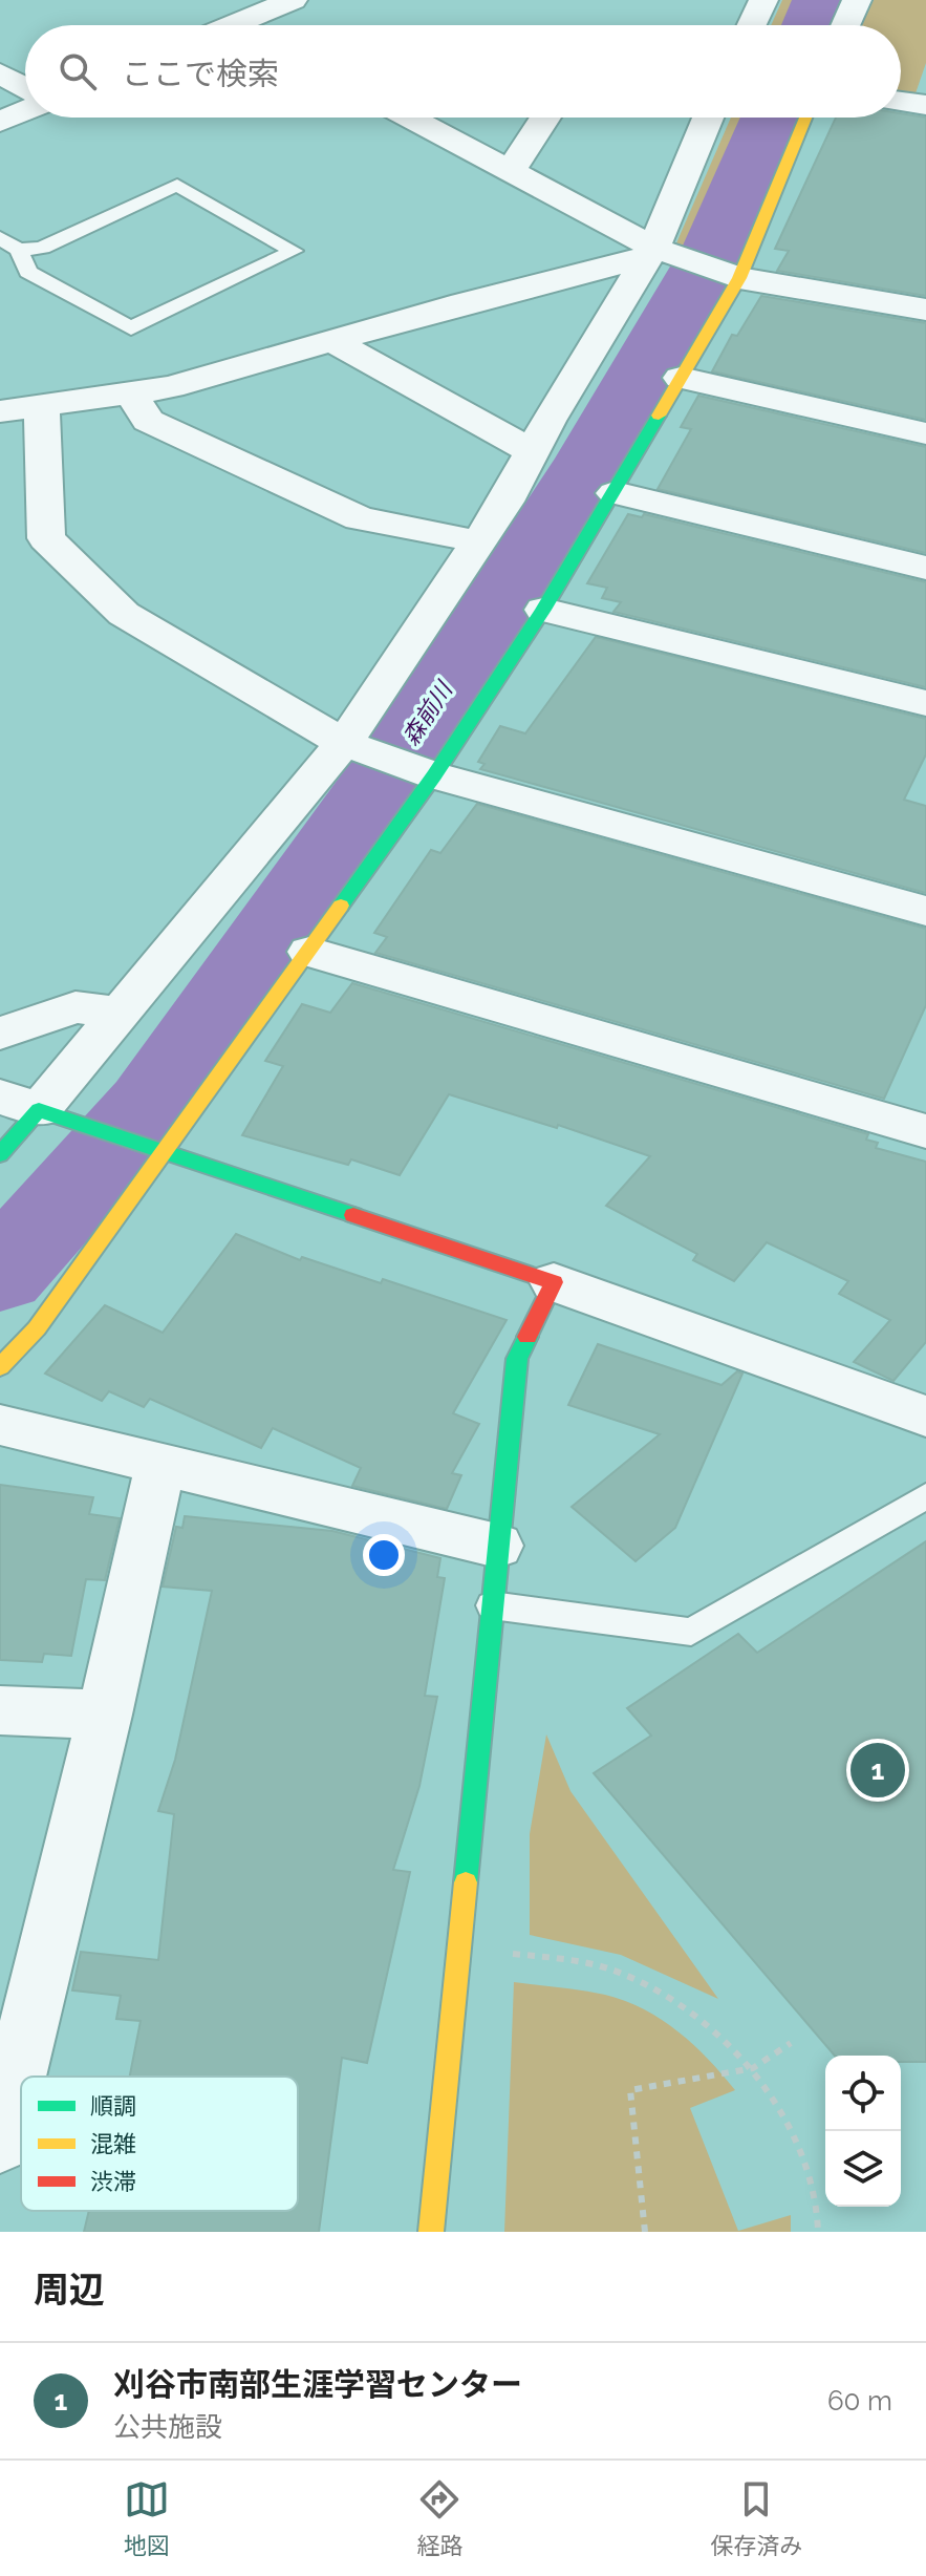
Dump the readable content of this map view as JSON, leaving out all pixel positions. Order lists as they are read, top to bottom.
{
  "water": ["森前川"],
  "legend": ["順調", "混雑", "渋滞"],
  "page": {
    "search": "ここで検索",
    "pins": "1",
    "heading": "周辺",
    "list": [
      {
        "mark": "1",
        "name": "刈谷市南部生涯学習センター",
        "note": "公共施設",
        "value": "60 m"
      }
    ],
    "nav": ["地図", "経路", "保存済み"]
  }
}
